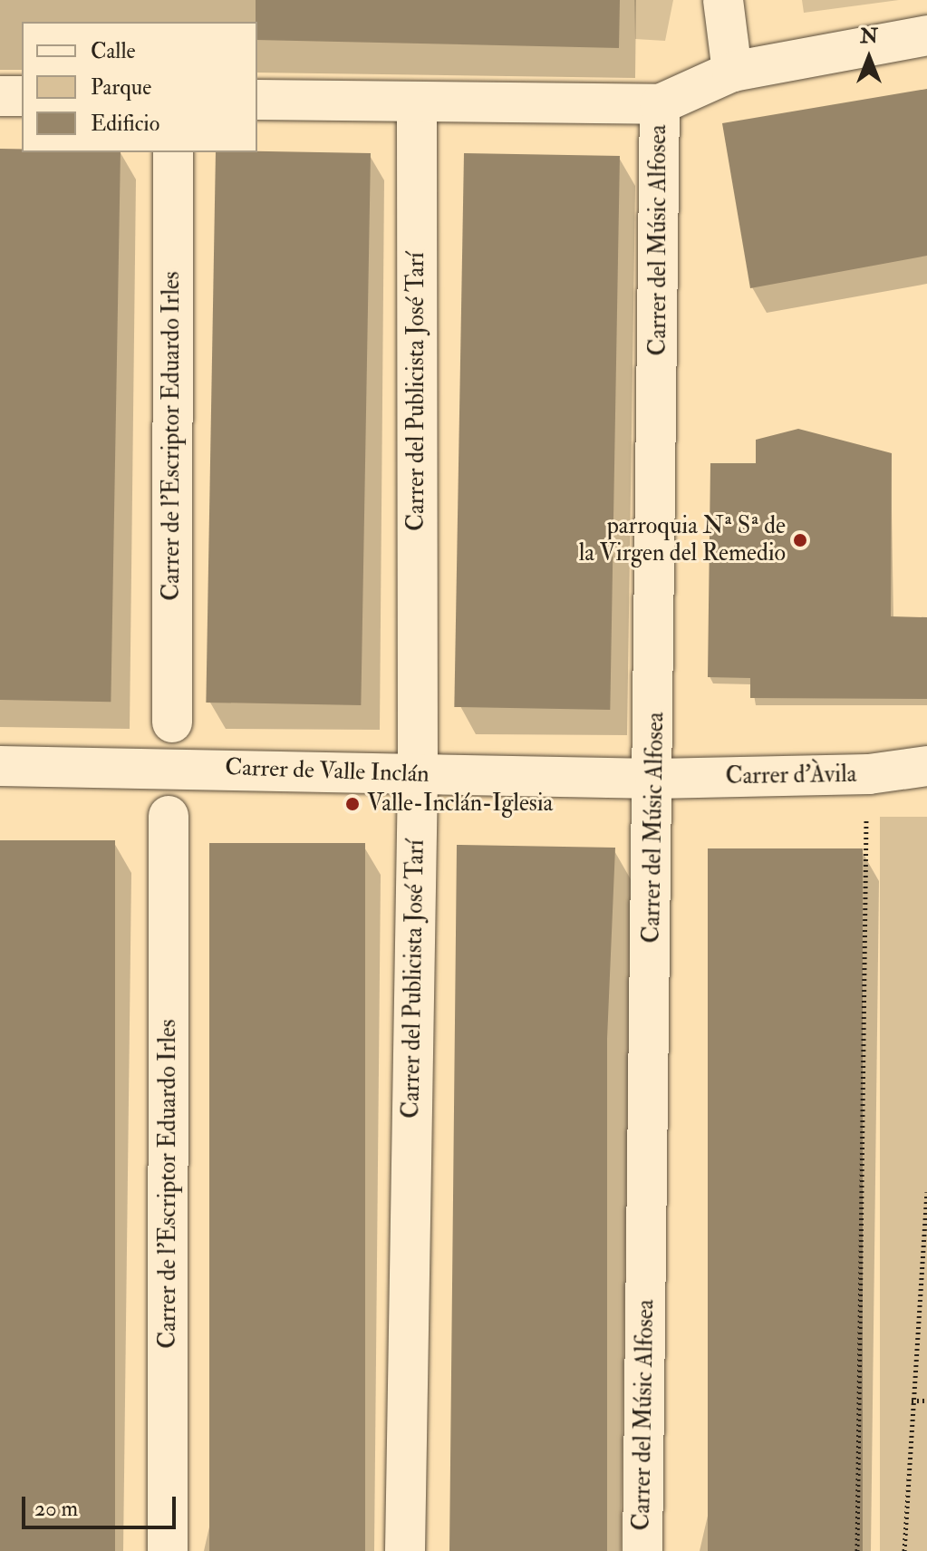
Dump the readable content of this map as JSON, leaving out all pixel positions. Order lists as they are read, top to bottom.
{
  "streets": {
    "street": [
      "Carrer del Músic Alfosea",
      "Carrer del Publicista José Tarí",
      "Carrer de l'Escriptor Eduardo Irles",
      "Carrer de Valle Inclán",
      "Carrer d'Àvila"
    ]
  },
  "crossings": [
    ["Carrer del Músic Alfosea", "Carrer de Valle Inclán"],
    ["Carrer del Músic Alfosea", "Carrer d'Àvila"],
    ["Carrer del Publicista José Tarí", "Carrer de Valle Inclán"],
    ["Carrer de Valle Inclán", "Carrer d'Àvila"]
  ],
  "places": ["parroquia Nª Sª de la Virgen del Remedio", "Valle-Inclán-Iglesia"],
  "legend": ["Calle", "Parque", "Edificio"],
  "scale_bar": "20 m",
  "north": "top"
}
